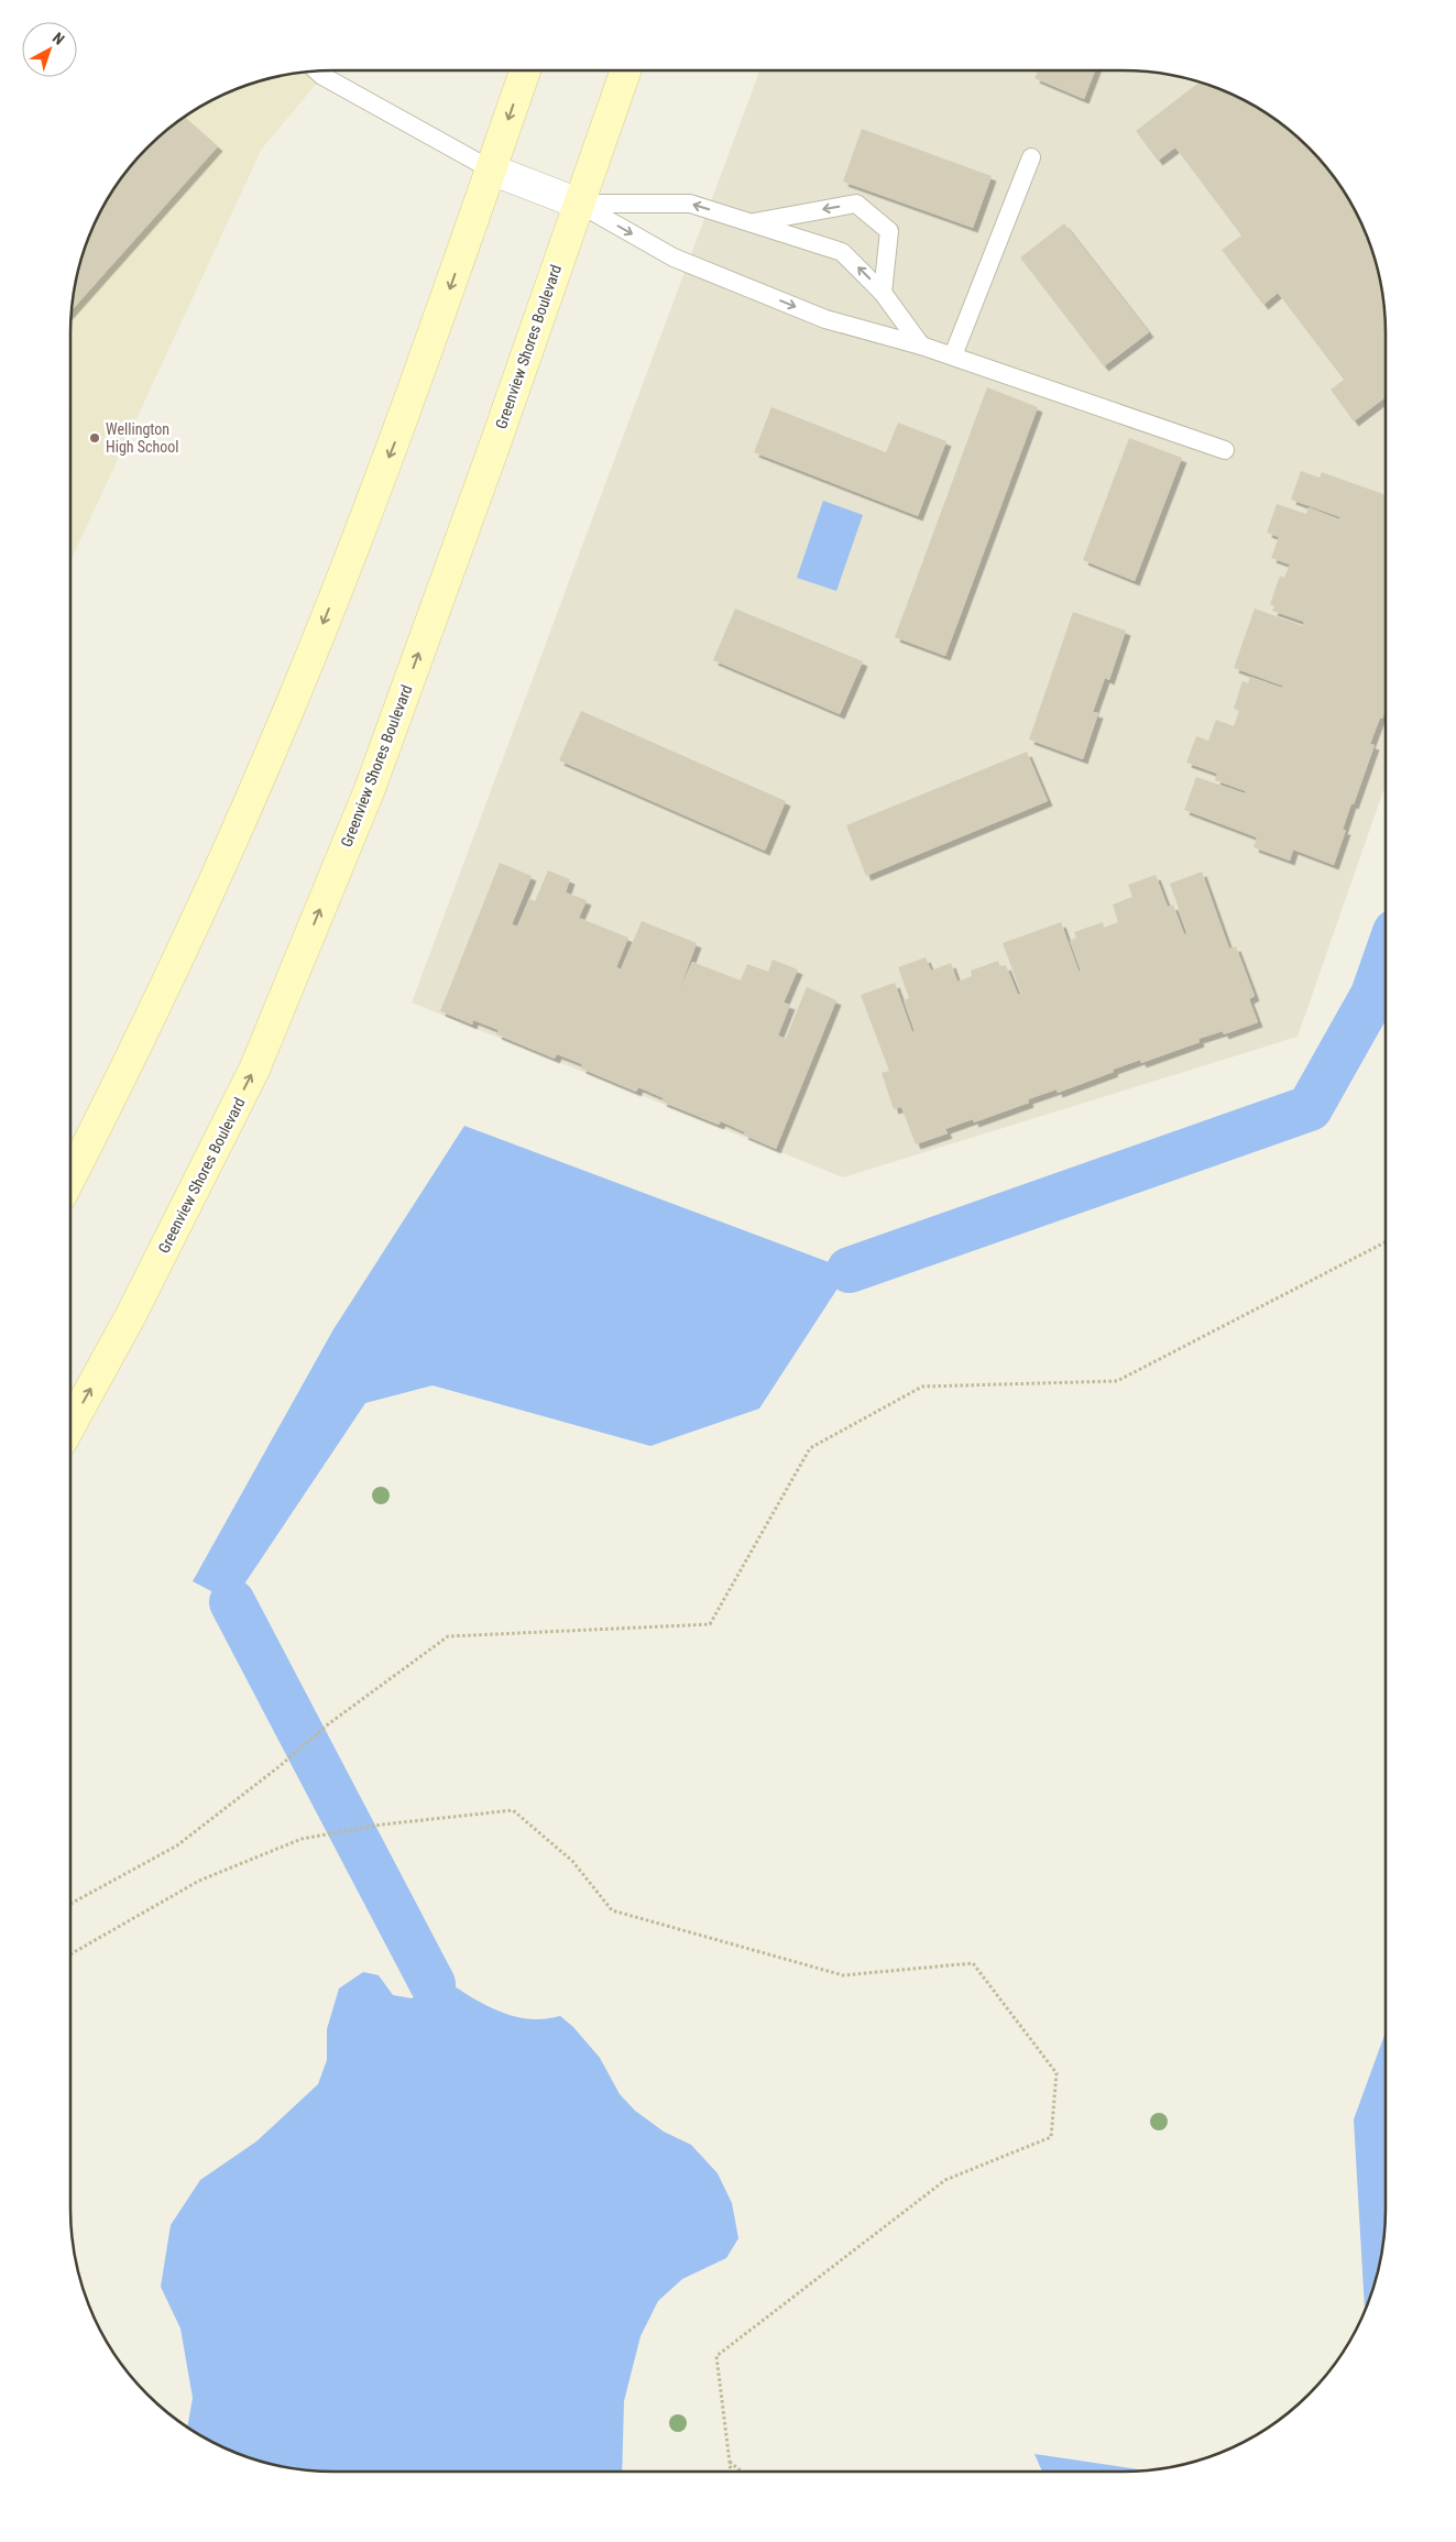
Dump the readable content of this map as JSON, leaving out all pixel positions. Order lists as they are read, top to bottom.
{
  "streets": {
    "street": ["Greenview Shores Boulevard"]
  },
  "places": ["Wellington High School"],
  "north": "top right"
}
